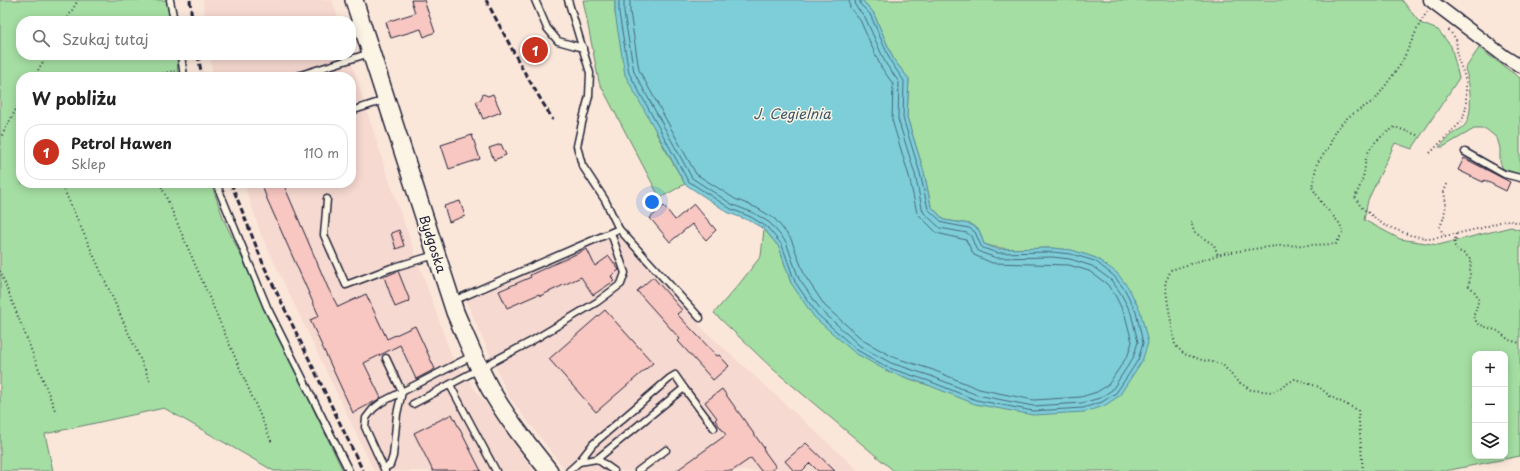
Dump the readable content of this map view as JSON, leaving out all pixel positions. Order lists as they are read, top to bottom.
{
  "streets": {
    "street": ["Bydgoska"]
  },
  "water": ["J. Cegielnia"],
  "page": {
    "search": "Szukaj tutaj",
    "pins": "1",
    "heading": "W pobliżu",
    "list": [
      {
        "mark": "1",
        "name": "Petrol Hawen",
        "note": "Sklep",
        "value": "110 m"
      }
    ],
    "map_buttons": ["+", "−"]
  }
}
